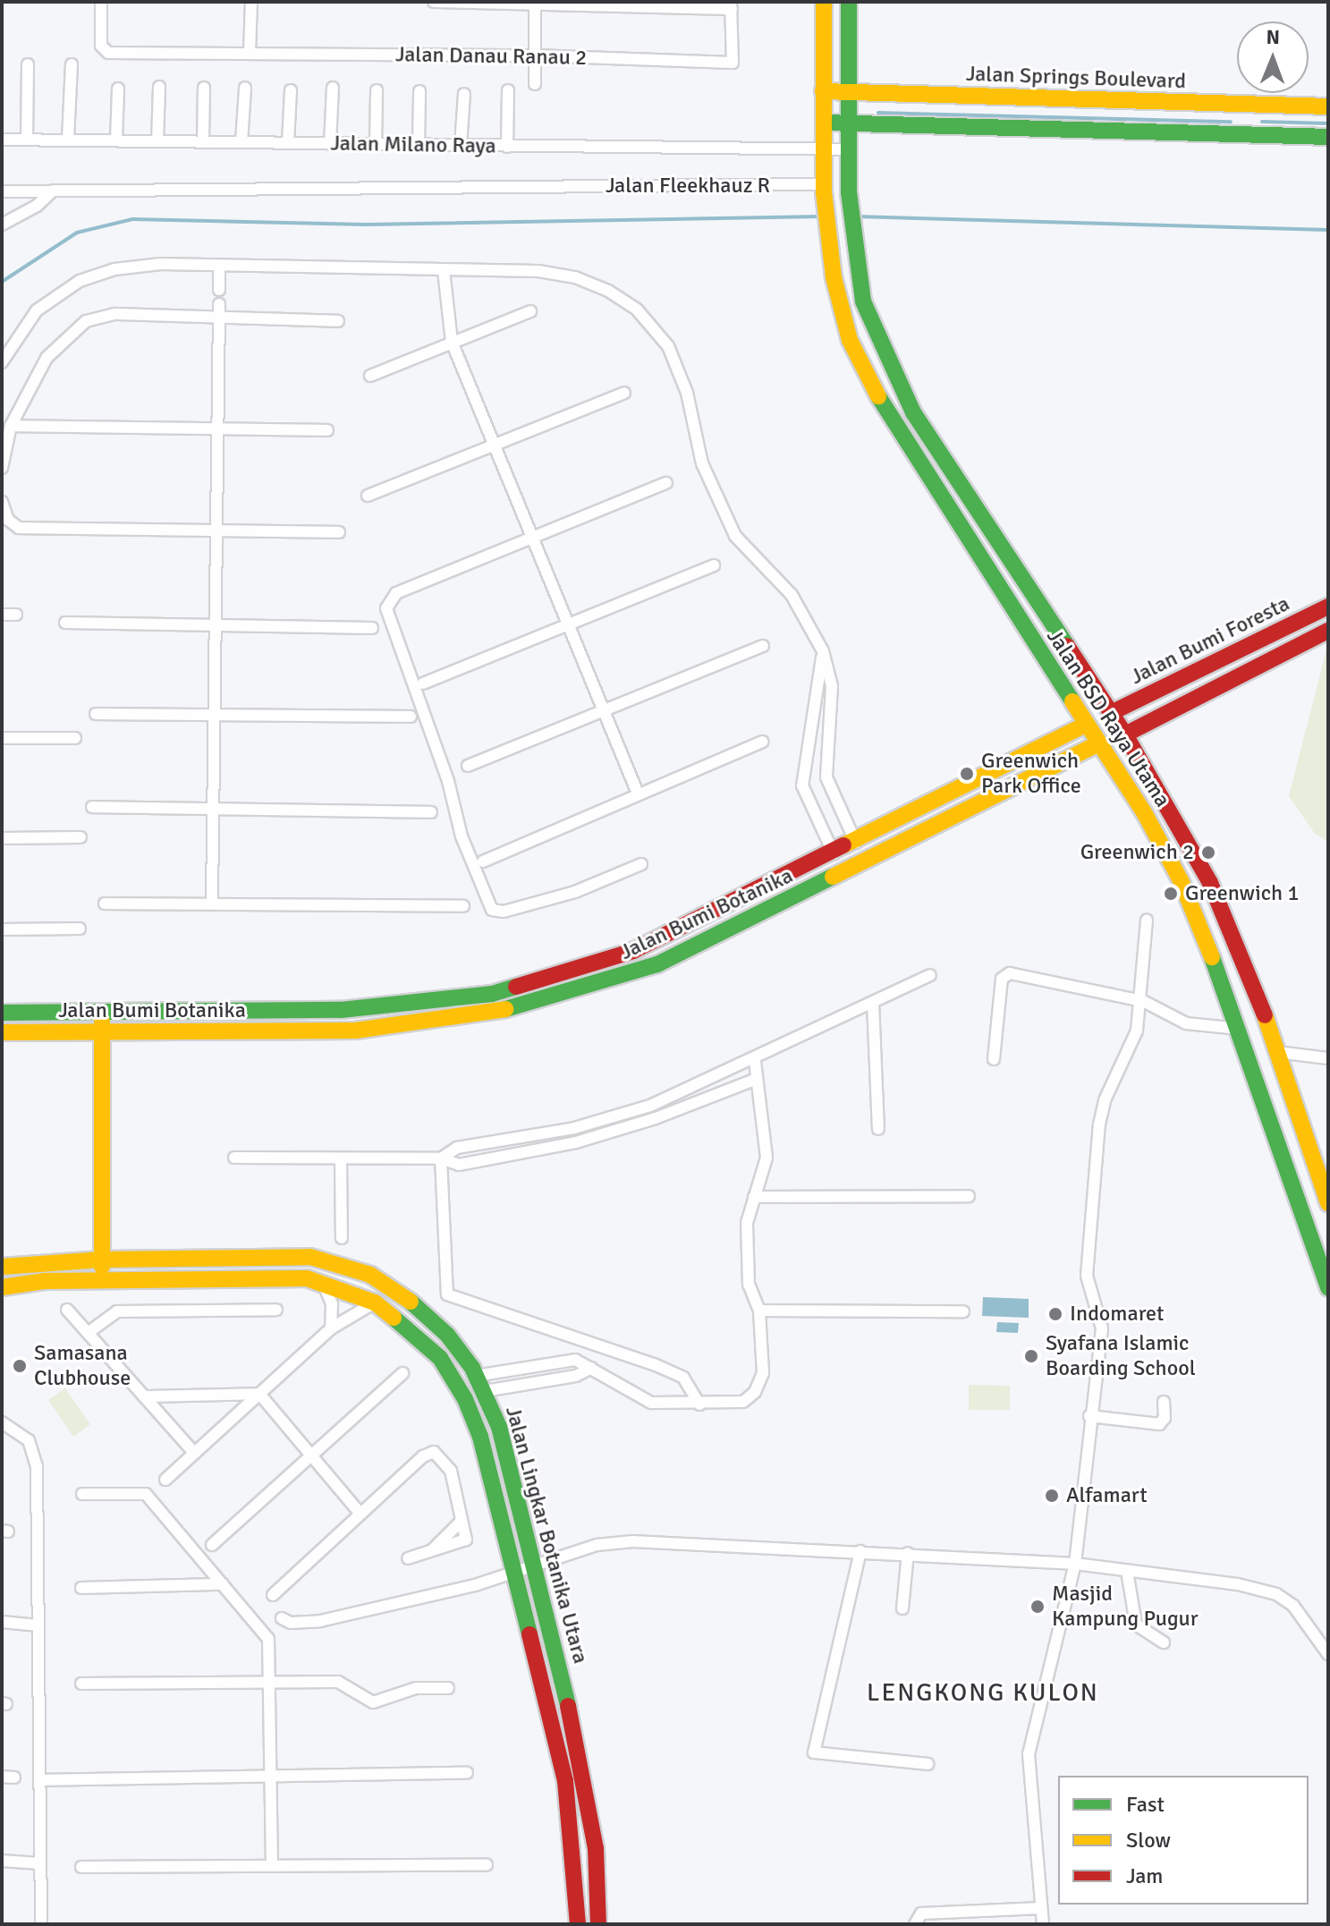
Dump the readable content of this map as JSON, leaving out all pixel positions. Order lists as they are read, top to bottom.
{
  "streets": {
    "main road": [
      "Jalan Springs Boulevard",
      "Jalan Bumi Foresta",
      "Jalan BSD Raya Utama",
      "Jalan Bumi Botanika",
      "Jalan Lingkar Botanika Utara"
    ],
    "street": ["Jalan Danau Ranau 2", "Jalan Milano Raya", "Jalan Fleekhauz R"]
  },
  "crossings": [
    ["Jalan Springs Boulevard", "Jalan BSD Raya Utama"],
    ["Jalan Milano Raya", "Jalan BSD Raya Utama"],
    ["Jalan Fleekhauz R", "Jalan BSD Raya Utama"],
    ["Jalan Bumi Foresta", "Jalan BSD Raya Utama"],
    ["Jalan BSD Raya Utama", "Jalan Bumi Botanika"]
  ],
  "districts": ["LENGKONG KULON"],
  "places": [
    "Greenwich Park Office",
    "Greenwich 2",
    "Greenwich 1",
    "Indomaret",
    "Syafana Islamic Boarding School",
    "Samasana Clubhouse",
    "Alfamart",
    "Masjid Kampung Pugur"
  ],
  "legend": ["Fast", "Slow", "Jam"],
  "north": "top"
}
